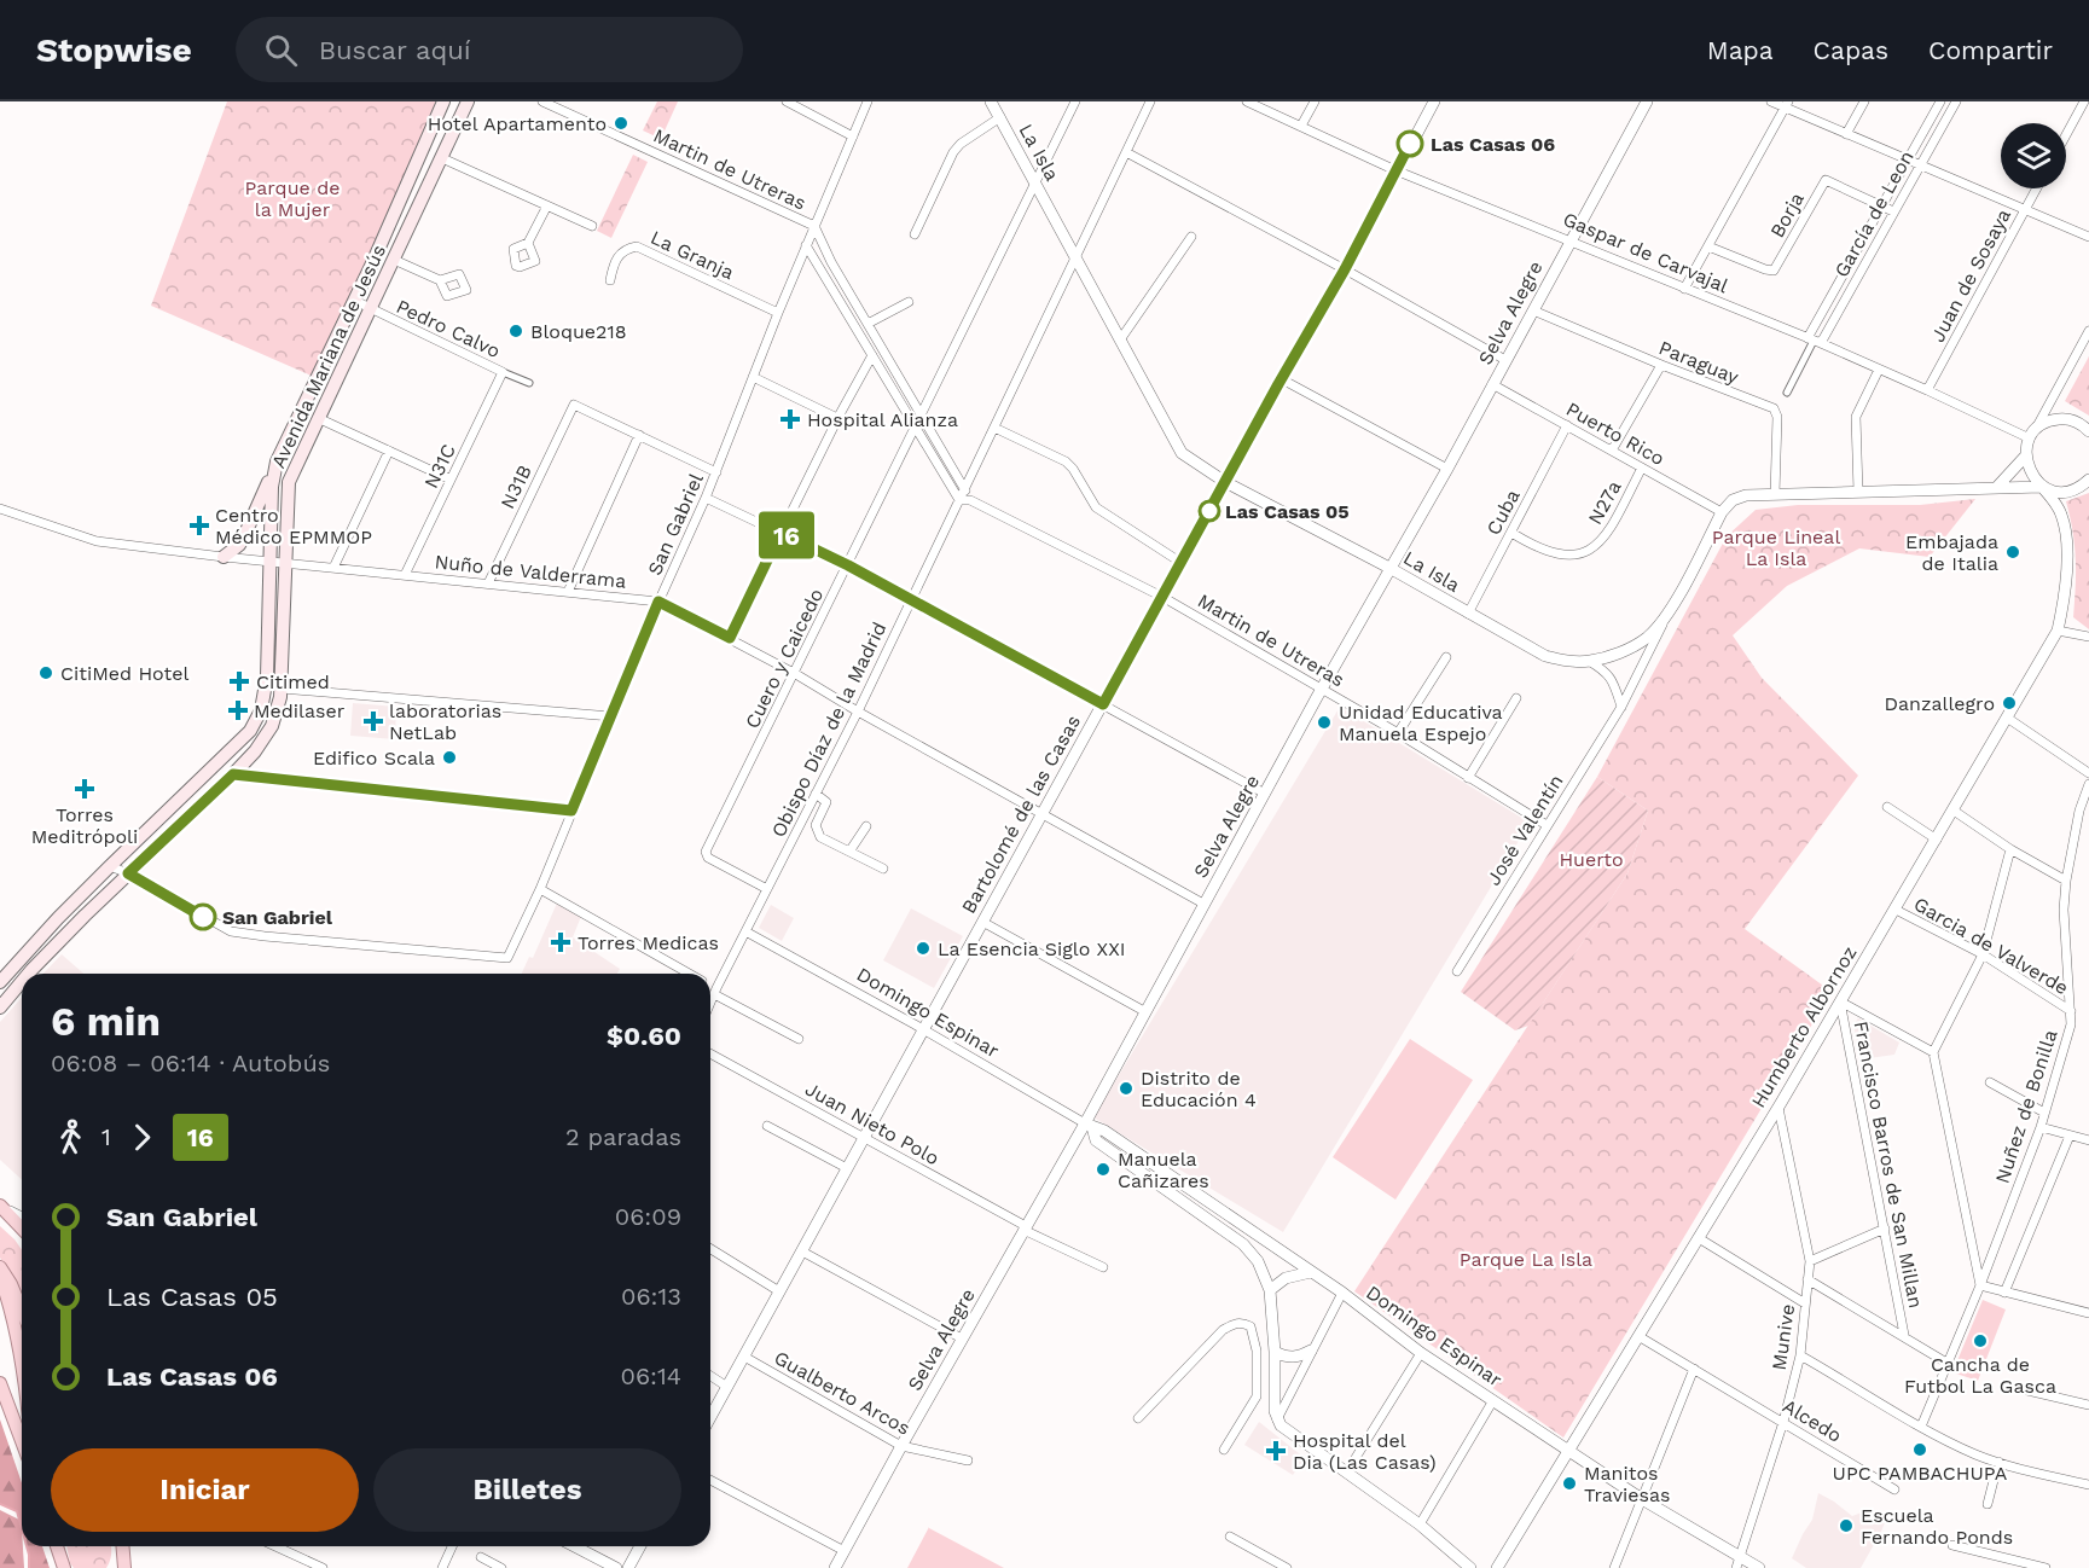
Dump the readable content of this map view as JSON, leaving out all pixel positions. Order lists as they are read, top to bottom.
{
  "streets": {
    "main road": ["Avenida Mariana de Jesús"],
    "street": [
      "La Isla",
      "Martin de Utreras",
      "García de Leon",
      "Borja",
      "Gaspar de Carvajal",
      "La Granja",
      "Juan de Sosaya",
      "Selva Alegre",
      "Pedro Calvo",
      "Paraguay",
      "Puerto Rico",
      "N31C",
      "N31B",
      "N27a",
      "Cuba",
      "San Gabriel",
      "Nuño de Valderrama",
      "Cuero y Caicedo",
      "Obispo Díaz de la Madrid",
      "Bartolomé de las Casas",
      "José Valentín",
      "Garcia de Valverde",
      "Domingo Espinar",
      "Humberto Albornoz",
      "Nuñez de Bonilla",
      "Juan Nieto Polo",
      "Francisco Barros de San Millan",
      "Munive",
      "Gualberto Arcos",
      "Alcedo"
    ]
  },
  "crossings": [
    ["La Isla", "Selva Alegre"],
    ["La Isla", "Puerto Rico"],
    ["La Isla", "Cuba"],
    ["La Isla", "Cuero y Caicedo"],
    ["La Isla", "Bartolomé de las Casas"],
    ["La Isla", "José Valentín"],
    ["Martin de Utreras", "Selva Alegre"],
    ["Martin de Utreras", "San Gabriel"],
    ["Martin de Utreras", "Cuero y Caicedo"],
    ["Martin de Utreras", "Obispo Díaz de la Madrid"],
    ["Martin de Utreras", "Bartolomé de las Casas"],
    ["Martin de Utreras", "José Valentín"],
    ["García de Leon", "Borja"],
    ["García de Leon", "Gaspar de Carvajal"],
    ["Gaspar de Carvajal", "Juan de Sosaya"],
    ["Gaspar de Carvajal", "Selva Alegre"],
    ["Gaspar de Carvajal", "Bartolomé de las Casas"],
    ["La Granja", "San Gabriel"],
    ["Selva Alegre", "Paraguay"],
    ["Selva Alegre", "Puerto Rico"],
    ["Selva Alegre", "Nuño de Valderrama"],
    ["Selva Alegre", "Domingo Espinar"],
    ["Selva Alegre", "Juan Nieto Polo"],
    ["Selva Alegre", "Gualberto Arcos"],
    ["Pedro Calvo", "Avenida Mariana de Jesús"],
    ["Pedro Calvo", "N31C"],
    ["Avenida Mariana de Jesús", "San Gabriel"],
    ["Avenida Mariana de Jesús", "Nuño de Valderrama"],
    ["Puerto Rico", "N27a"],
    ["Puerto Rico", "Cuba"],
    ["N31C", "Nuño de Valderrama"],
    ["N31B", "Nuño de Valderrama"],
    ["N27a", "Cuba"],
    ["San Gabriel", "Nuño de Valderrama"],
    ["Nuño de Valderrama", "Cuero y Caicedo"],
    ["Nuño de Valderrama", "Obispo Díaz de la Madrid"],
    ["Nuño de Valderrama", "Bartolomé de las Casas"],
    ["Cuero y Caicedo", "Obispo Díaz de la Madrid"],
    ["Obispo Díaz de la Madrid", "Domingo Espinar"],
    ["Bartolomé de las Casas", "Domingo Espinar"],
    ["Bartolomé de las Casas", "Juan Nieto Polo"],
    ["Bartolomé de las Casas", "Gualberto Arcos"],
    ["Garcia de Valverde", "Humberto Albornoz"],
    ["Garcia de Valverde", "Nuñez de Bonilla"],
    ["Domingo Espinar", "Humberto Albornoz"],
    ["Domingo Espinar", "Munive"],
    ["Humberto Albornoz", "Francisco Barros de San Millan"],
    ["Humberto Albornoz", "Munive"],
    ["Humberto Albornoz", "Alcedo"],
    ["Munive", "Alcedo"]
  ],
  "parks": [
    "Parque de la Mujer",
    "Parque Lineal La Isla",
    "Huerto",
    "Parque La Isla"
  ],
  "places": {
    "other": [
      "Hotel Apartamento",
      "Las Casas 06",
      "Bloque218",
      "Las Casas 05",
      "Embajada de Italia",
      "CitiMed Hotel",
      "Danzallegro",
      "Unidad Educativa Manuela Espejo",
      "Edifico Scala",
      "San Gabriel",
      "La Esencia Siglo XXI",
      "Distrito de Educación 4",
      "Manuela Cañizares",
      "Cancha de Futbol La Gasca",
      "UPC PAMBACHUPA",
      "Manitos Traviesas",
      "Escuela Fernando Ponds"
    ],
    "health": [
      "Hospital Alianza",
      "Centro Médico EPMMOP",
      "Citimed",
      "Medilaser",
      "laboratorias NetLab",
      "Torres Meditrópoli",
      "Torres Medicas",
      "Hospital del Dia (Las Casas)"
    ]
  },
  "lines": ["bus line 16"],
  "page": {
    "header": "Stopwise",
    "search": "Buscar aquí",
    "nav": ["Mapa", "Capas", "Compartir"],
    "on_map": "16",
    "heading": ["6 min", "06:08 – 06:14 · Autobús", "$0.60"],
    "legs": ["1", "16", "2 paradas"],
    "list": [
      {
        "name": "San Gabriel",
        "value": "06:09"
      },
      {
        "name": "Las Casas 05",
        "value": "06:13"
      },
      {
        "name": "Las Casas 06",
        "value": "06:14"
      }
    ],
    "buttons": ["Iniciar", "Billetes"]
  }
}
